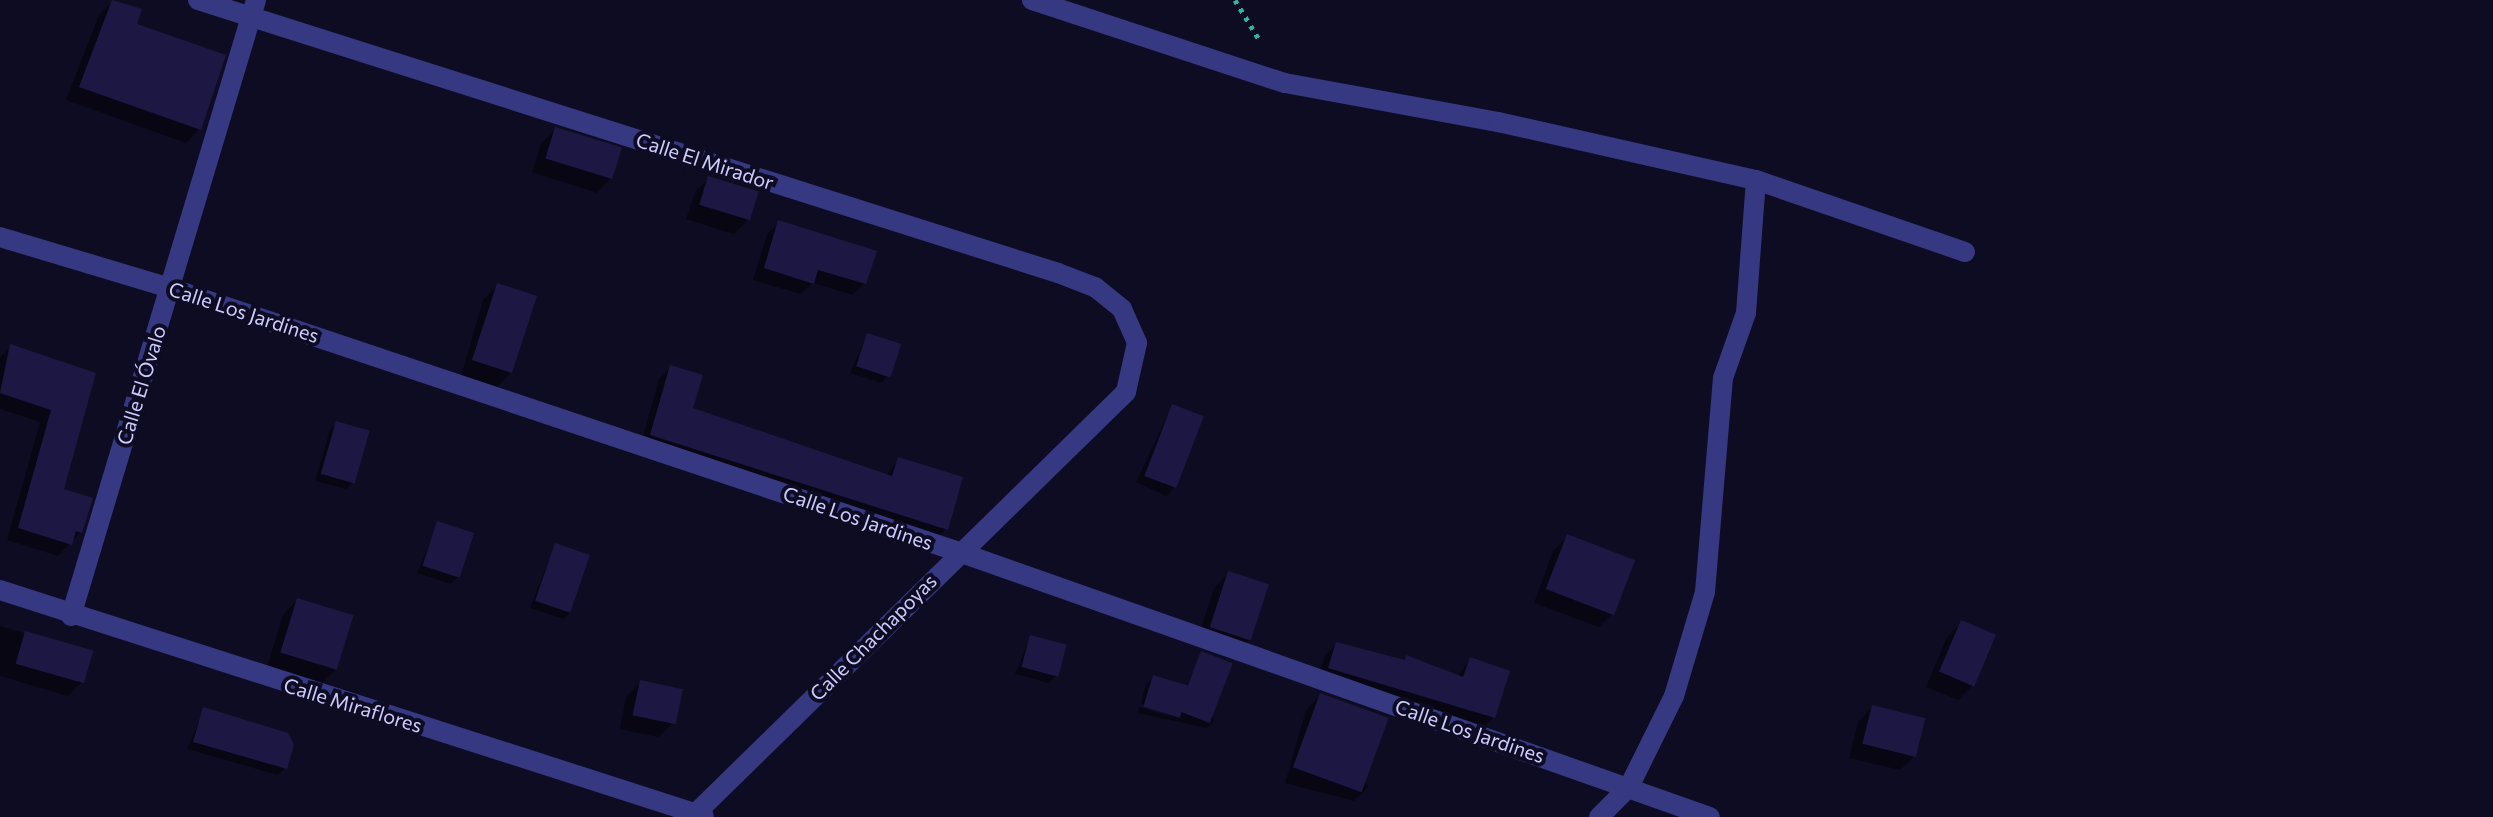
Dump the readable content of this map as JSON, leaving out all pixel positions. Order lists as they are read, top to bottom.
{
  "streets": {
    "street": [
      "Calle El Mirador",
      "Calle Los Jardines",
      "Calle El Óvalo",
      "Calle Chachapoyas",
      "Calle Miraflores"
    ]
  },
  "crossings": [
    ["Calle El Mirador", "Calle El Óvalo"],
    ["Calle El Mirador", "Calle Chachapoyas"],
    ["Calle Los Jardines", "Calle El Óvalo"],
    ["Calle Los Jardines", "Calle Chachapoyas"],
    ["Calle El Óvalo", "Calle Miraflores"],
    ["Calle Chachapoyas", "Calle Miraflores"]
  ]
}
